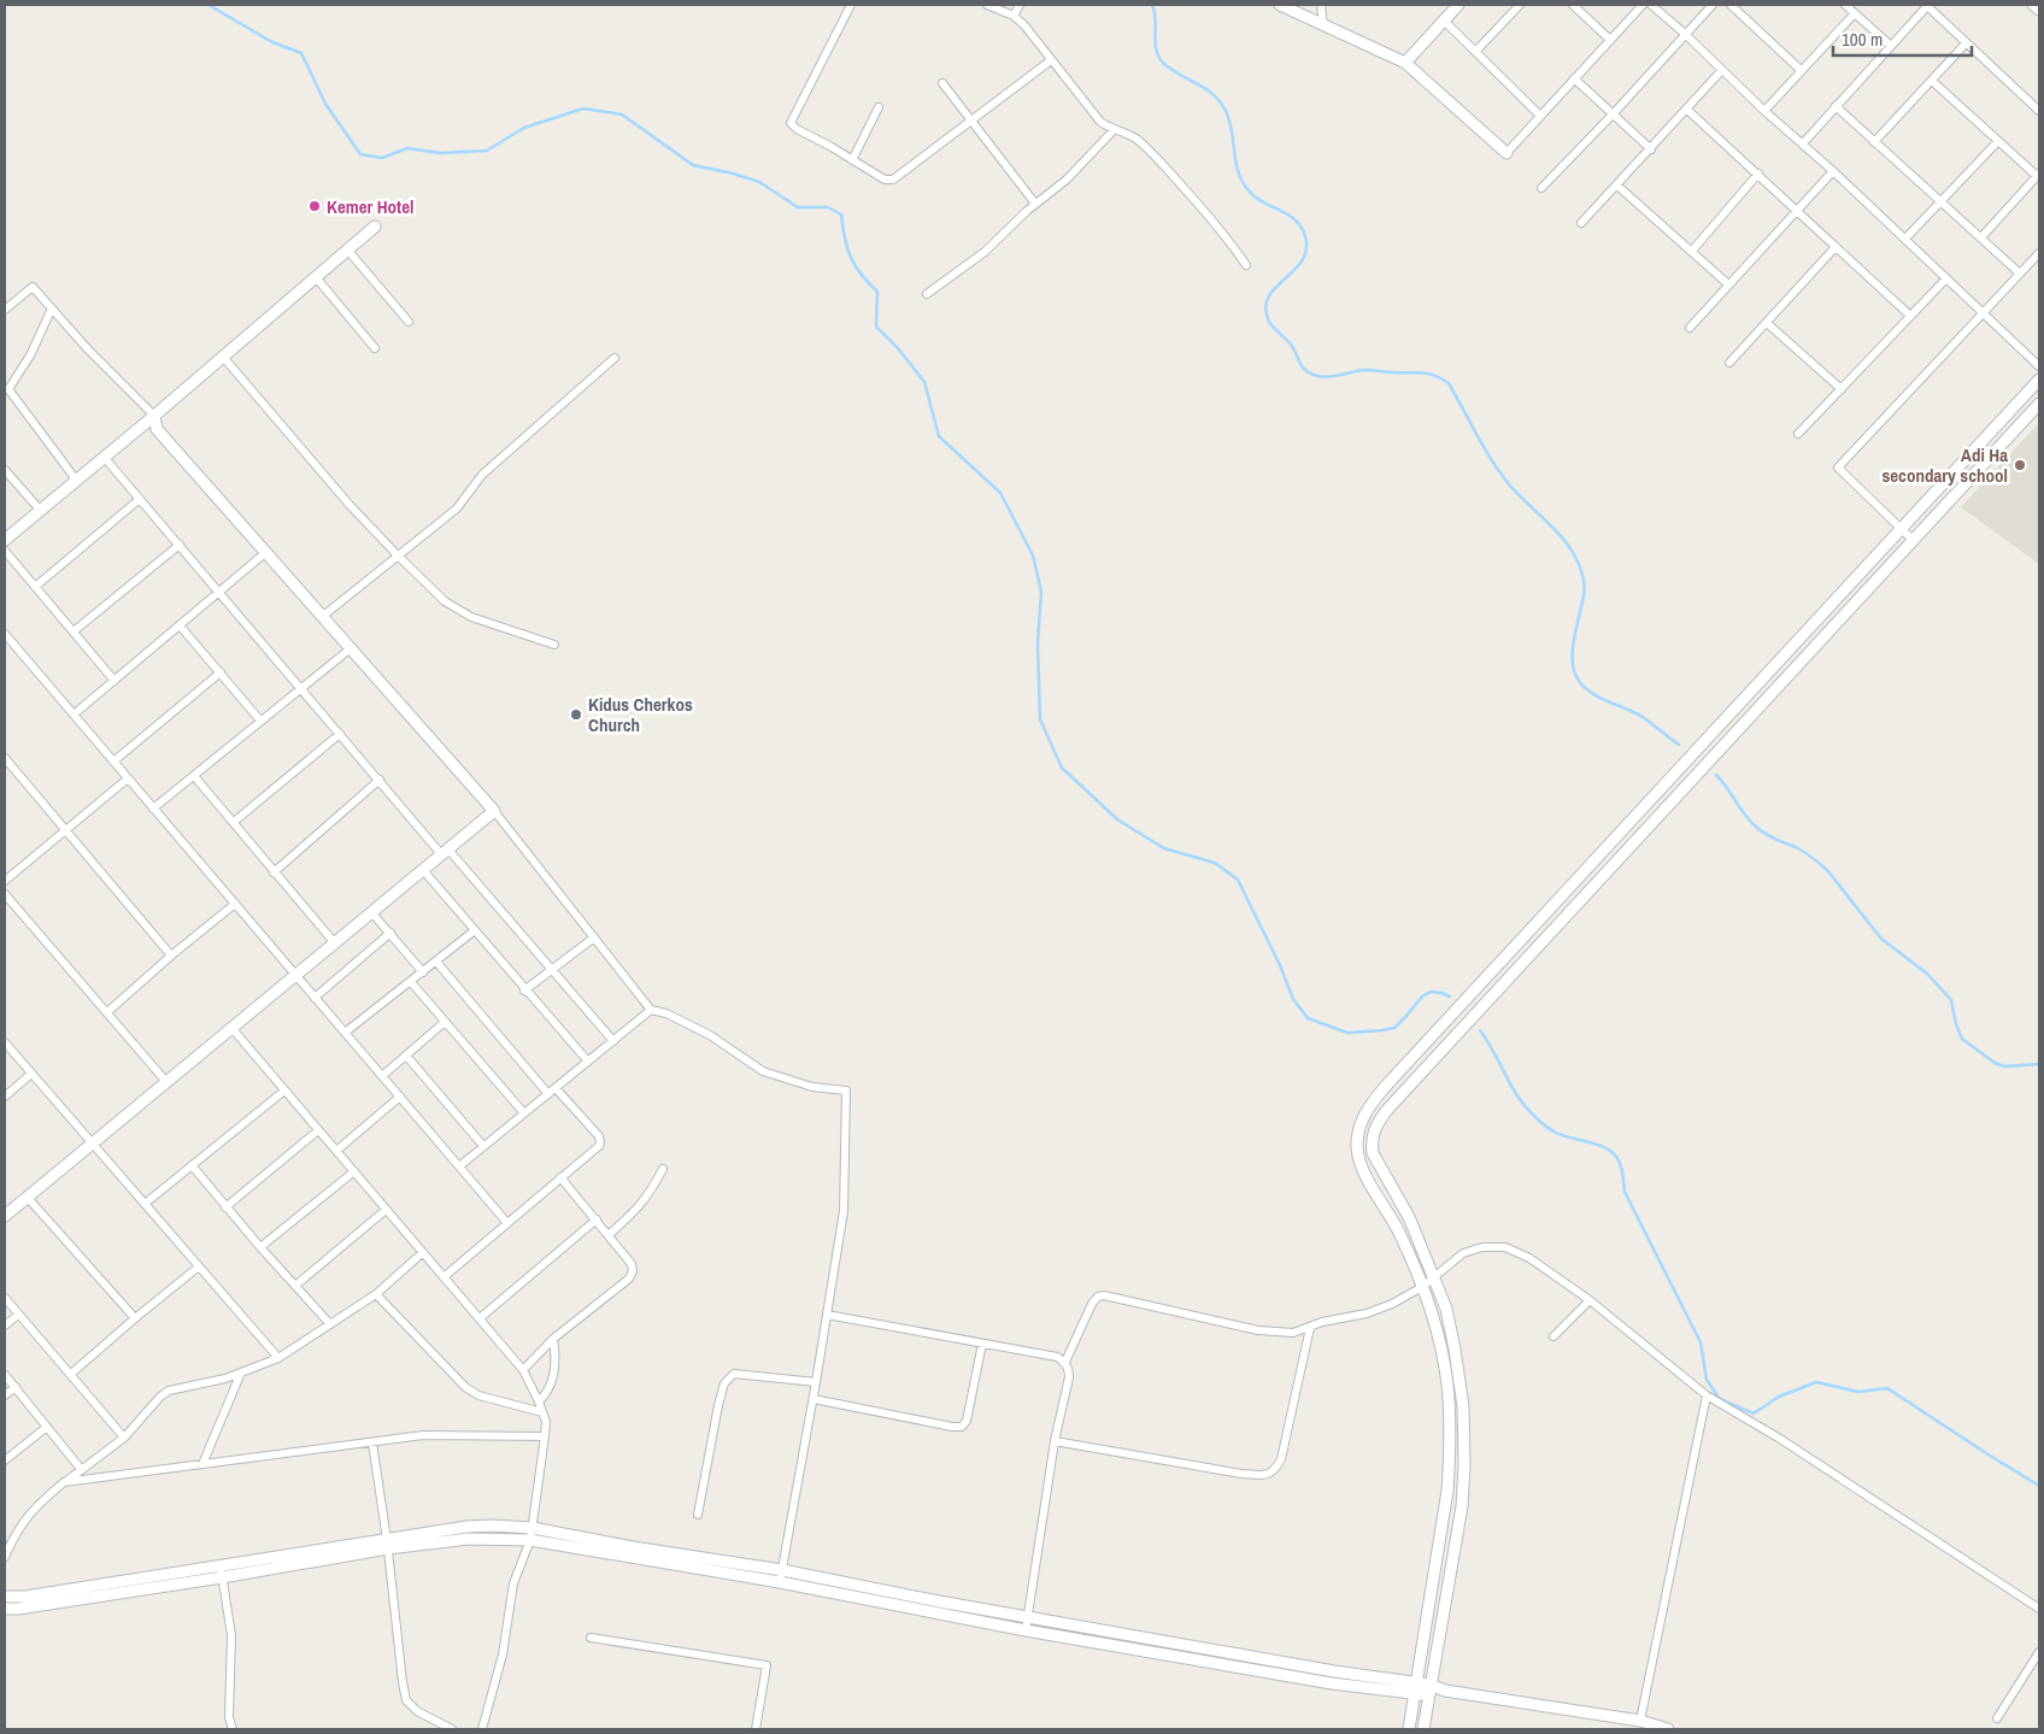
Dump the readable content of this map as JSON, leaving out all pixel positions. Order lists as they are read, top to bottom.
{
  "places": ["Kemer Hotel", "Adi Ha secondary school", "Kidus Cherkos Church"],
  "scale_bar": "100 m"
}
